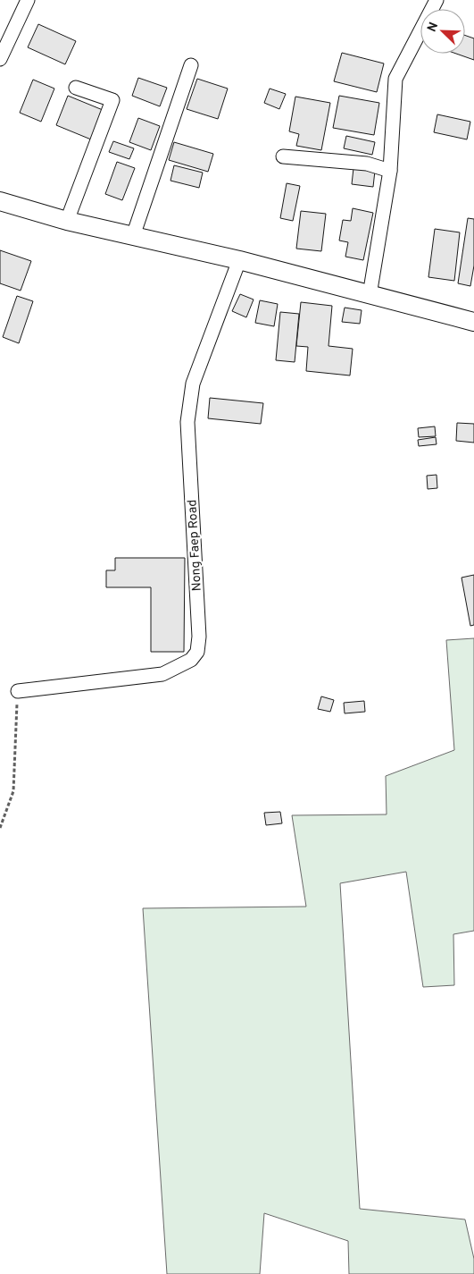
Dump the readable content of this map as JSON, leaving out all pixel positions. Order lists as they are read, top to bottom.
{
  "streets": {
    "street": ["Nong Faep Road"]
  },
  "north": "top left"
}
